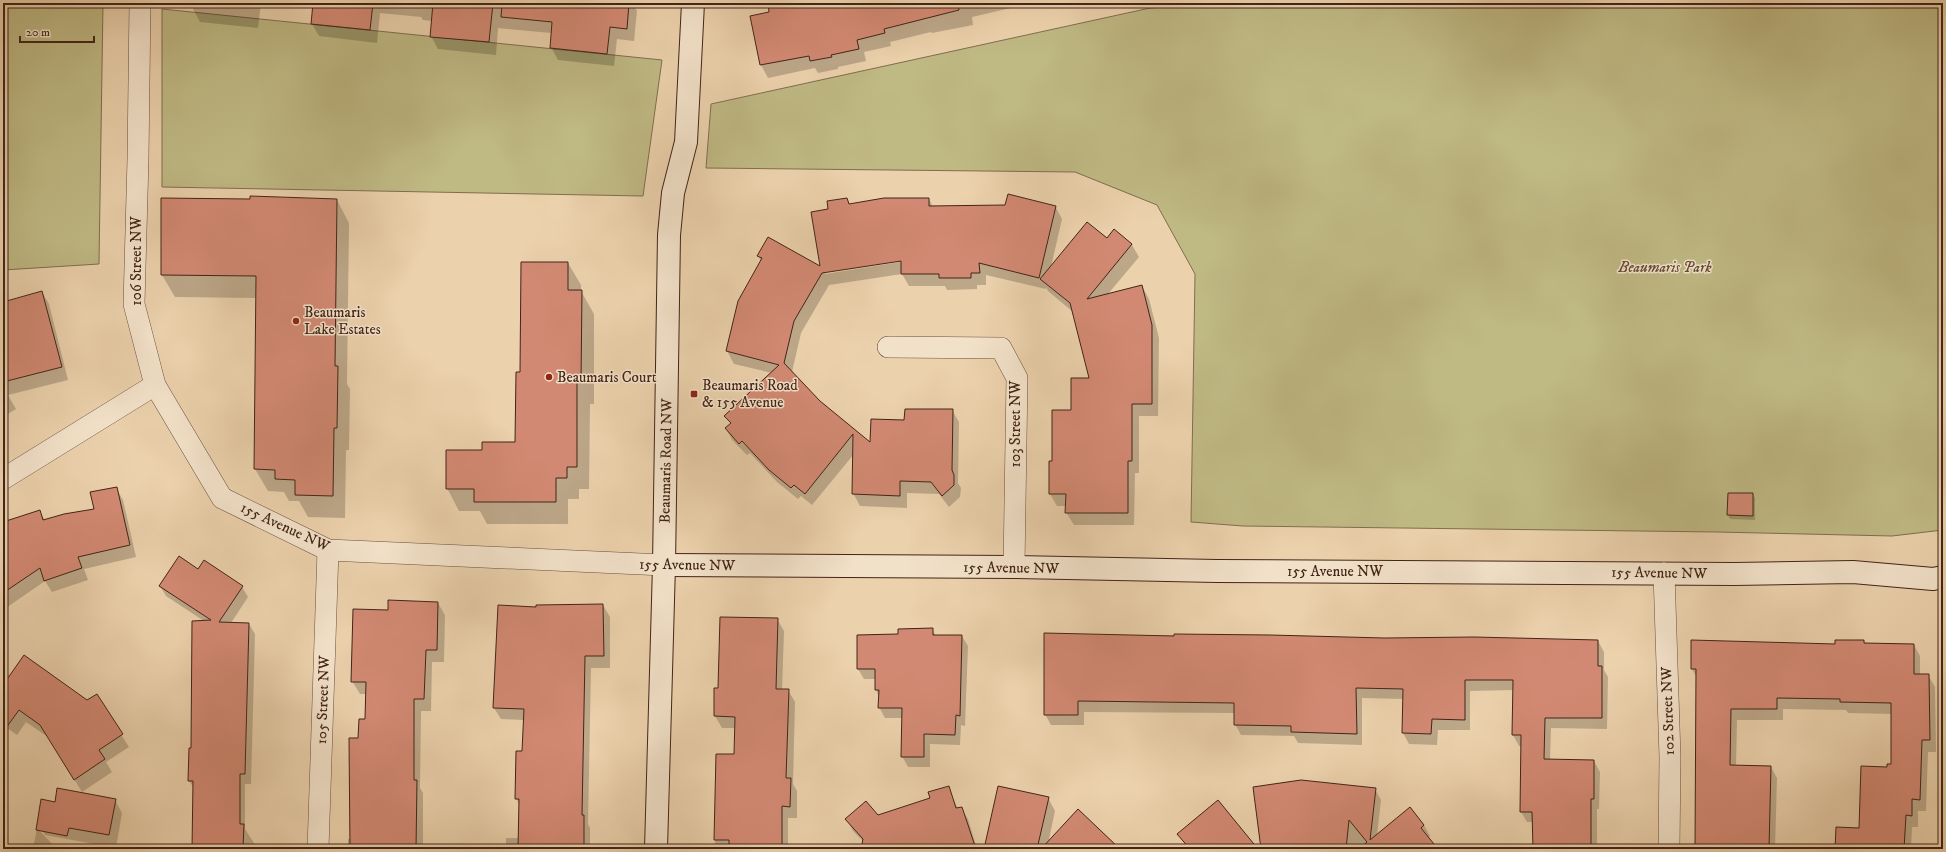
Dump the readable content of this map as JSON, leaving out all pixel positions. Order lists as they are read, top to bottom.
{
  "streets": {
    "street": [
      "106 Street NW",
      "103 Street NW",
      "Beaumaris Road NW",
      "155 Avenue NW",
      "105 Street NW",
      "102 Street NW"
    ]
  },
  "crossings": [
    ["106 Street NW", "155 Avenue NW"],
    ["103 Street NW", "155 Avenue NW"],
    ["Beaumaris Road NW", "155 Avenue NW"],
    ["155 Avenue NW", "105 Street NW"],
    ["155 Avenue NW", "102 Street NW"]
  ],
  "parks": ["Beaumaris Park"],
  "places": {
    "other": ["Beaumaris Lake Estates", "Beaumaris Court"],
    "transit": ["Beaumaris Road & 155 Avenue"]
  },
  "scale_bar": "20 m"
}
